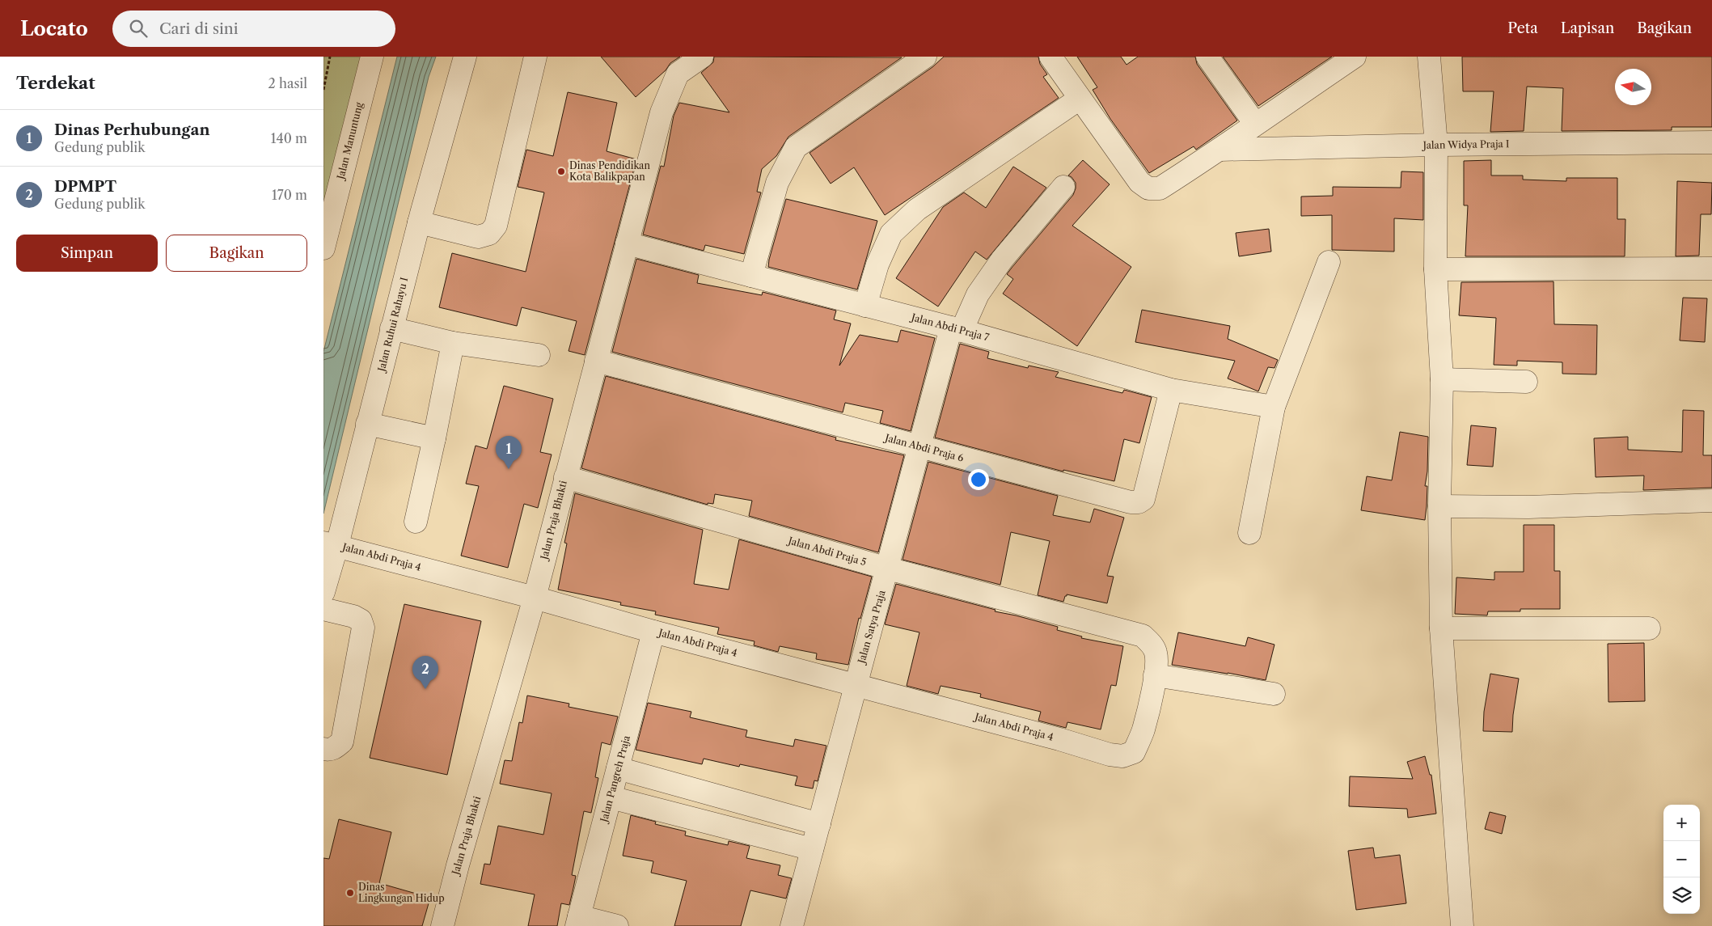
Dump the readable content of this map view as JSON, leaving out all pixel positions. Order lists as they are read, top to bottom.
{
  "streets": {
    "street": [
      "Jalan Manuntung",
      "Jalan Widya Praja I",
      "Jalan Ruhui Rahayu I",
      "Jalan Abdi Praja 7",
      "Jalan Abdi Praja 6",
      "Jalan Praja Bhakti",
      "Jalan Abdi Praja 5",
      "Jalan Abdi Praja 4",
      "Jalan Satya Praja",
      "Jalan Pangreh Praja"
    ]
  },
  "crossings": [
    ["Jalan Ruhui Rahayu I", "Jalan Abdi Praja 4"],
    ["Jalan Abdi Praja 7", "Jalan Abdi Praja 6"],
    ["Jalan Abdi Praja 7", "Jalan Praja Bhakti"],
    ["Jalan Abdi Praja 7", "Jalan Satya Praja"],
    ["Jalan Abdi Praja 6", "Jalan Praja Bhakti"],
    ["Jalan Abdi Praja 6", "Jalan Satya Praja"],
    ["Jalan Praja Bhakti", "Jalan Abdi Praja 5"],
    ["Jalan Praja Bhakti", "Jalan Abdi Praja 4"],
    ["Jalan Abdi Praja 5", "Jalan Abdi Praja 4"],
    ["Jalan Abdi Praja 5", "Jalan Satya Praja"],
    ["Jalan Abdi Praja 4", "Jalan Satya Praja"],
    ["Jalan Abdi Praja 4", "Jalan Pangreh Praja"]
  ],
  "places": ["Dinas Pendidikan Kota Balikpapan", "Dinas Lingkungan Hidup"],
  "north": "left",
  "page": {
    "header": "Locato",
    "search": "Cari di sini",
    "nav": ["Peta", "Lapisan", "Bagikan"],
    "heading": ["Terdekat", "2 hasil"],
    "list": [
      {
        "mark": "1",
        "name": "Dinas Perhubungan",
        "note": "Gedung publik",
        "value": "140 m"
      },
      {
        "mark": "2",
        "name": "DPMPT",
        "note": "Gedung publik",
        "value": "170 m"
      }
    ],
    "buttons": ["Simpan", "Bagikan"],
    "pins": ["1", "2"],
    "map_buttons": ["+", "−"]
  }
}
